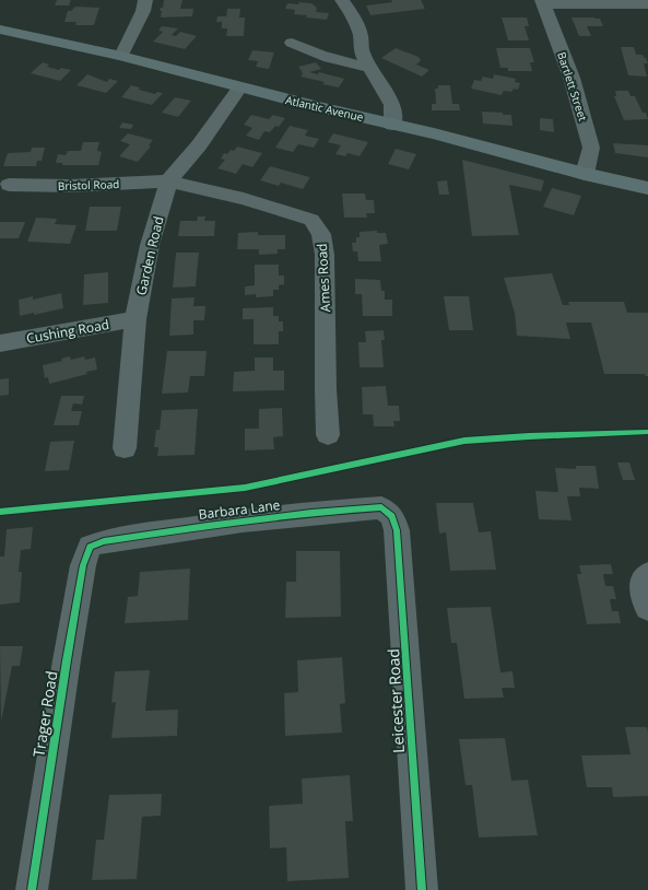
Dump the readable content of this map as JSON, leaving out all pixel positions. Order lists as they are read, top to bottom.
{
  "streets": {
    "main road": ["Atlantic Avenue"],
    "street": [
      "Bartlett Street",
      "Bristol Road",
      "Garden Road",
      "Ames Road",
      "Cushing Road",
      "Barbara Lane",
      "Leicester Road",
      "Trager Road"
    ]
  },
  "crossings": [
    ["Bartlett Street", "Atlantic Avenue"],
    ["Atlantic Avenue", "Garden Road"],
    ["Bristol Road", "Garden Road"],
    ["Bristol Road", "Ames Road"],
    ["Garden Road", "Ames Road"],
    ["Garden Road", "Cushing Road"],
    ["Barbara Lane", "Leicester Road"],
    ["Barbara Lane", "Trager Road"]
  ]
}
